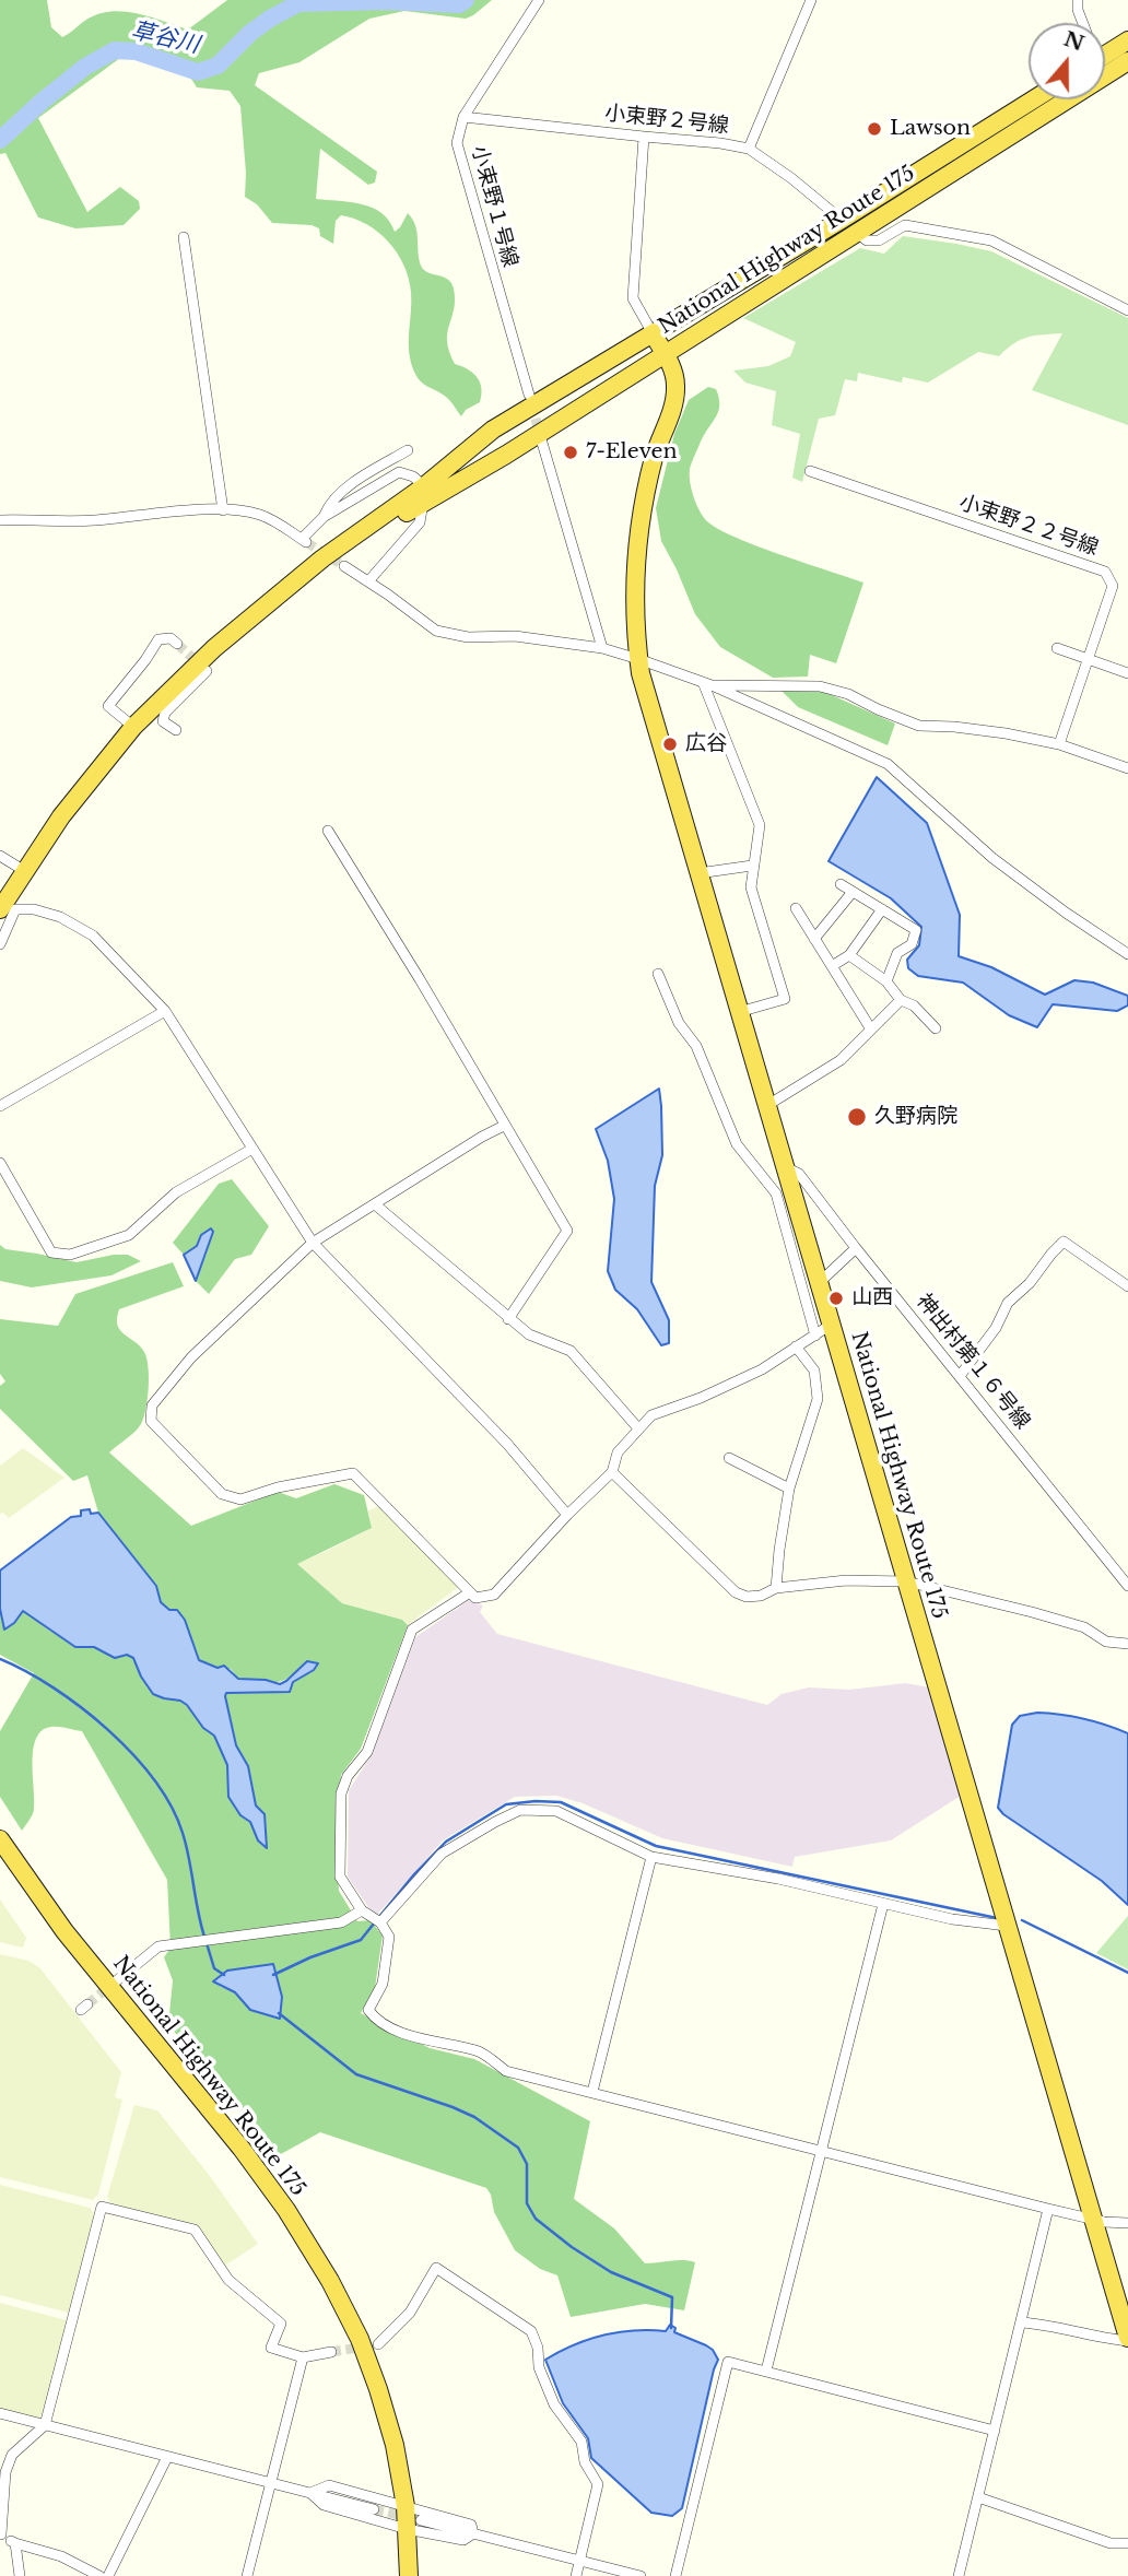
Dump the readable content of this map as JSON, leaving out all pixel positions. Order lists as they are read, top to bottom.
{
  "streets": {
    "highway": ["National Highway Route 175"],
    "street": [
      "小束野２号線",
      "小束野１号線",
      "小束野２２号線",
      "神出村第１６号線"
    ]
  },
  "crossings": [
    ["小束野２号線", "小束野１号線"],
    ["小束野２号線", "National Highway Route 175"],
    ["National Highway Route 175", "神出村第１６号線"]
  ],
  "water": ["草谷川"],
  "places": [
    "Lawson",
    "7-Eleven",
    "広谷",
    "久野病院",
    "山西"
  ],
  "north": "top"
}
